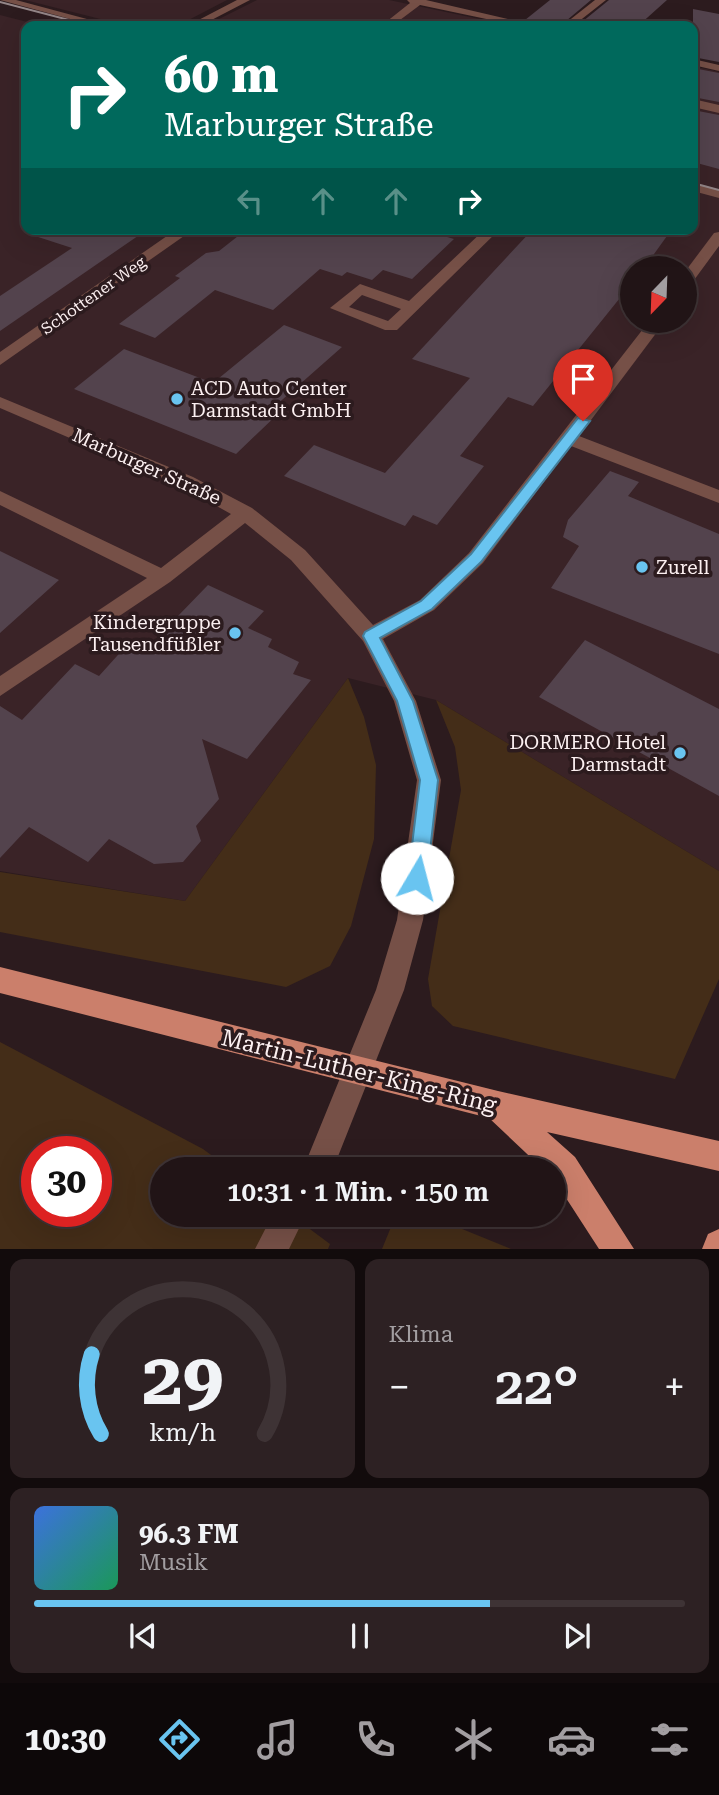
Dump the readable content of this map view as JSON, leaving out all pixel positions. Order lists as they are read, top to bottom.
{
  "streets": {
    "main road": ["Martin-Luther-King-Ring"],
    "street": ["Schottener Weg", "Marburger Straße"]
  },
  "crossings": [
    ["Marburger Straße", "Martin-Luther-King-Ring"]
  ],
  "places": [
    "ACD Auto Center Darmstadt GmbH",
    "Zurell",
    "Kindergruppe Tausendfüßler",
    "DORMERO Hotel Darmstadt"
  ],
  "north": "bottom left",
  "page": {
    "turn": ["60 m", "Marburger Straße"],
    "limit": "30",
    "trip": "10:31 · 1 Min. · 150 m",
    "tile": "Klima",
    "heat": ["−", "22°", "+"],
    "song": ["96.3 FM", "Musik"],
    "tabs": "10:30",
    "gauge": ["29", "km/h"]
  }
}
